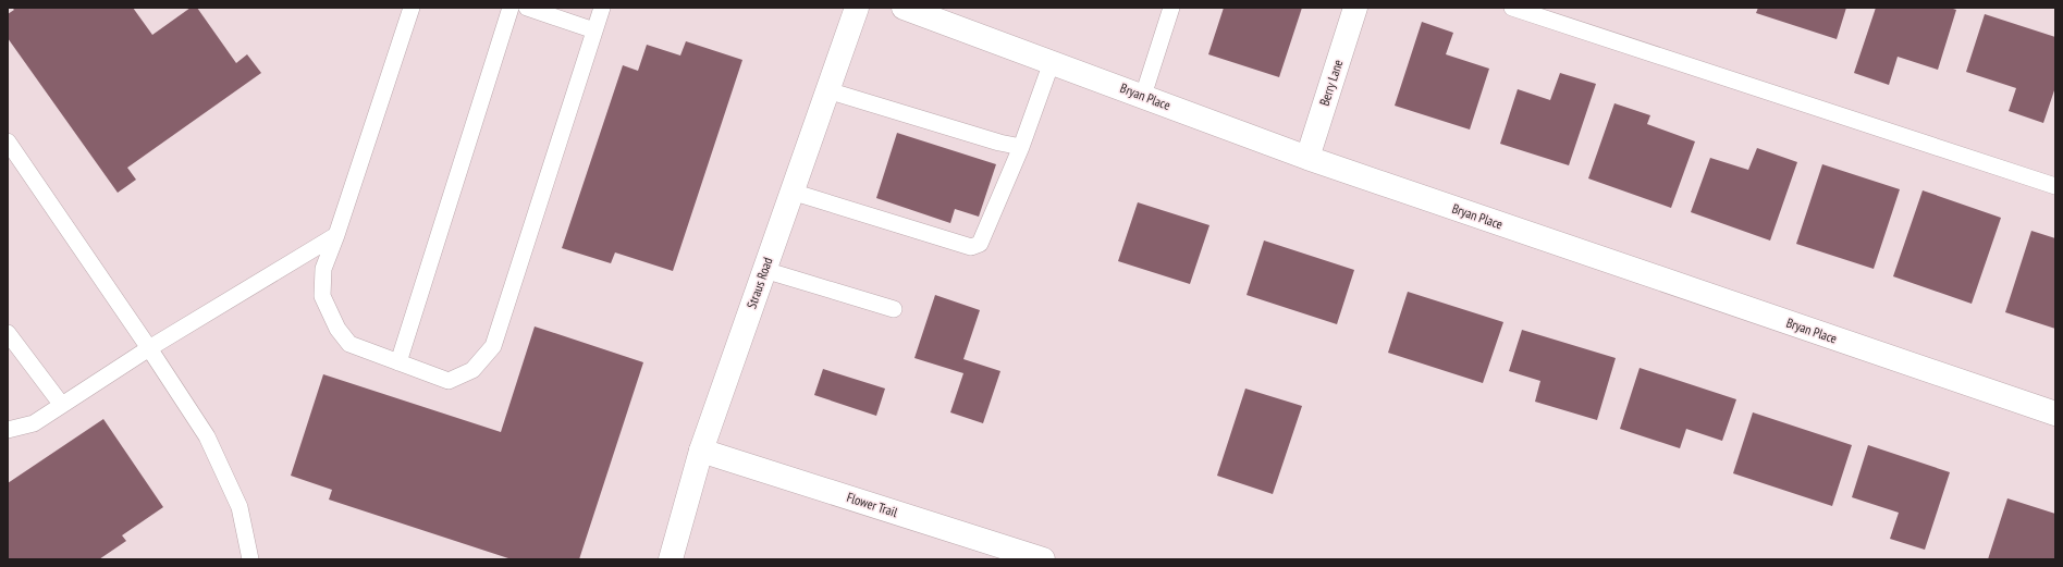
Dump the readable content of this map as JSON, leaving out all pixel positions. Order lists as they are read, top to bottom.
{
  "streets": {
    "street": [
      "Berry Lane",
      "Bryan Place",
      "Straus Road",
      "Flower Trail"
    ]
  },
  "crossings": [
    ["Berry Lane", "Bryan Place"],
    ["Straus Road", "Flower Trail"]
  ]
}
